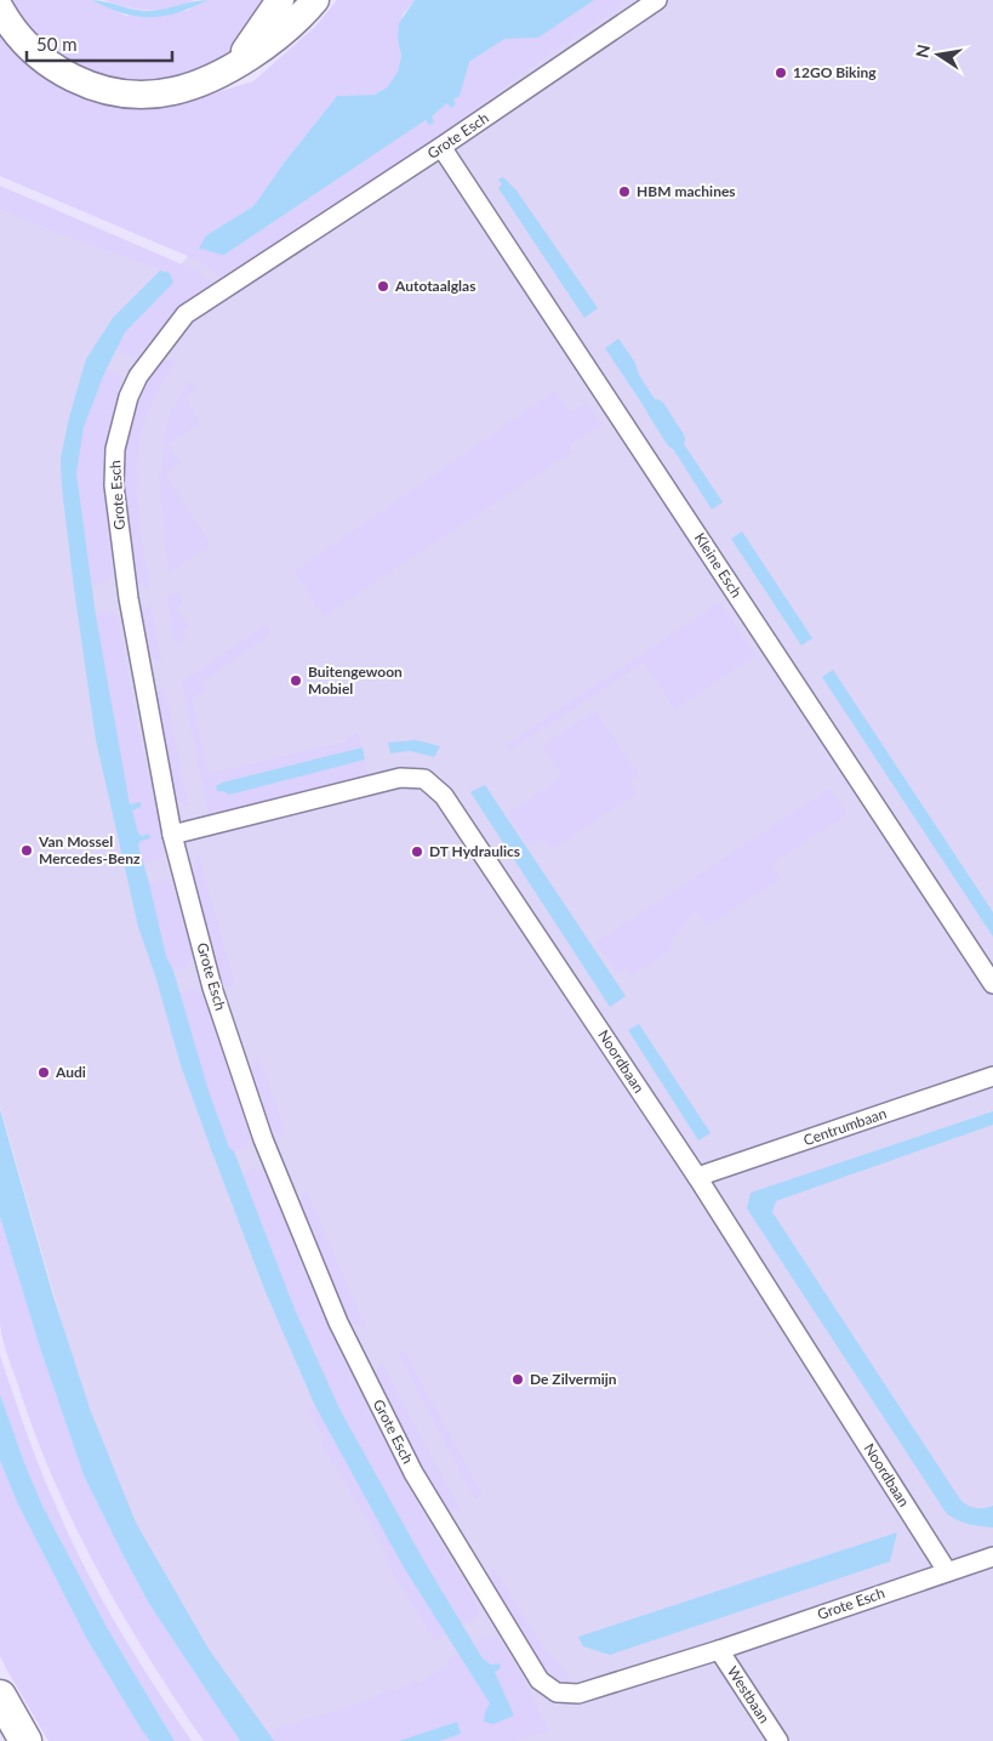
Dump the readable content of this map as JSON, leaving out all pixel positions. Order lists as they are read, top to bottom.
{
  "streets": {
    "street": [
      "Grote Esch",
      "Kleine Esch",
      "Noordbaan",
      "Centrumbaan",
      "Westbaan"
    ]
  },
  "crossings": [
    ["Grote Esch", "Kleine Esch"],
    ["Grote Esch", "Noordbaan"],
    ["Grote Esch", "Westbaan"],
    ["Noordbaan", "Centrumbaan"]
  ],
  "places": [
    "12GO Biking",
    "HBM machines",
    "Autotaalglas",
    "Buitengewoon Mobiel",
    "Van Mossel Mercedes-Benz",
    "DT Hydraulics",
    "Audi",
    "De Zilvermijn"
  ],
  "scale_bar": "50 m",
  "north": "left"
}
